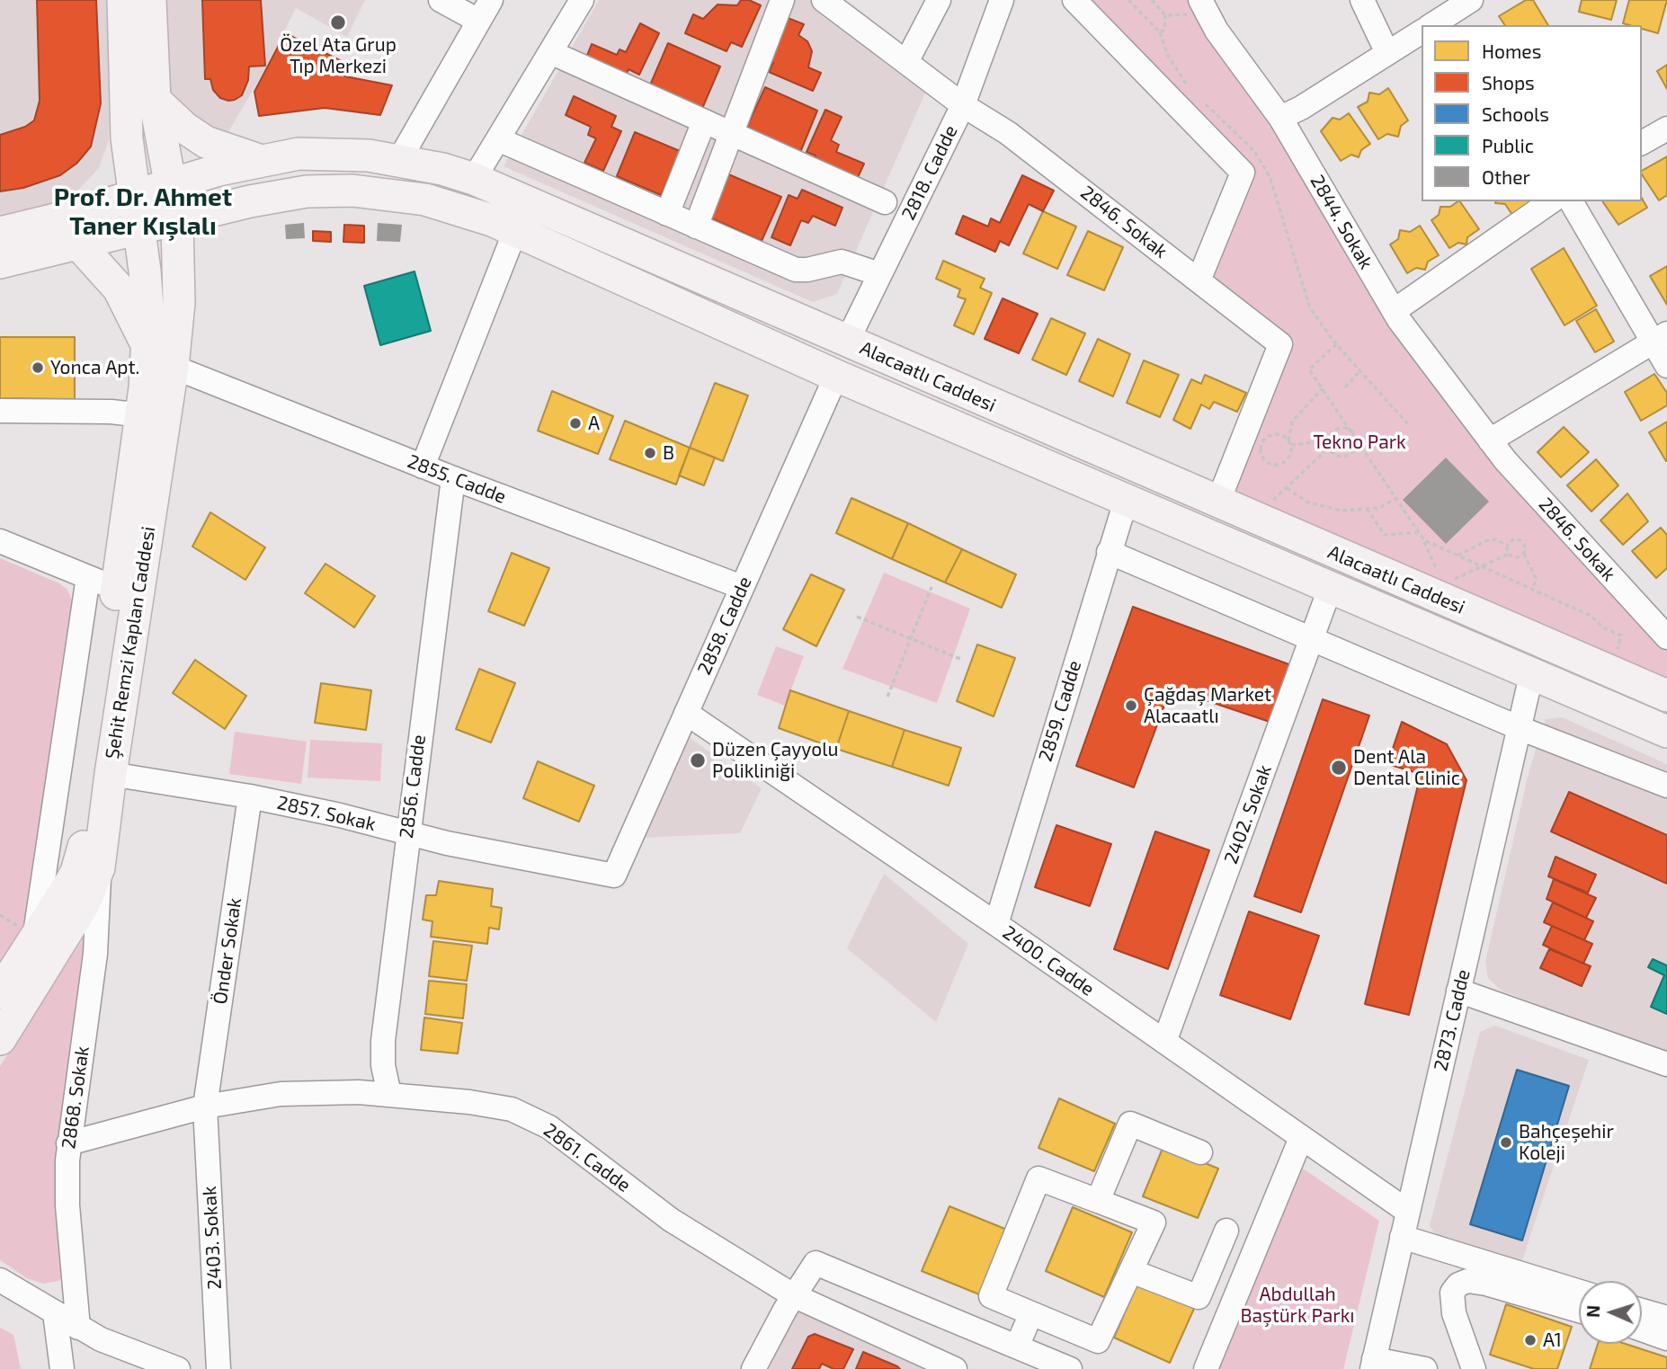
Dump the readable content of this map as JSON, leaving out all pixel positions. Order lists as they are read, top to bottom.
{
  "streets": {
    "main road": ["Alacaatlı Caddesi", "Şehit Remzi Kaplan Caddesi"],
    "street": [
      "2818. Cadde",
      "2846. Sokak",
      "2844. Sokak",
      "2855. Cadde",
      "2858. Cadde",
      "2859. Cadde",
      "2856. Cadde",
      "2857. Sokak",
      "2402. Sokak",
      "Önder Sokak",
      "2400. Cadde",
      "2873. Cadde",
      "2868. Sokak",
      "2861. Cadde",
      "2403. Sokak"
    ]
  },
  "crossings": [
    ["2818. Cadde", "2846. Sokak"],
    ["2818. Cadde", "Alacaatlı Caddesi"],
    ["2846. Sokak", "2844. Sokak"],
    ["2846. Sokak", "Alacaatlı Caddesi"],
    ["Alacaatlı Caddesi", "2858. Cadde"],
    ["Alacaatlı Caddesi", "Şehit Remzi Kaplan Caddesi"],
    ["Alacaatlı Caddesi", "2859. Cadde"],
    ["Alacaatlı Caddesi", "2402. Sokak"],
    ["Alacaatlı Caddesi", "2873. Cadde"],
    ["2855. Cadde", "2858. Cadde"],
    ["2855. Cadde", "Şehit Remzi Kaplan Caddesi"],
    ["2855. Cadde", "2856. Cadde"],
    ["2858. Cadde", "2857. Sokak"],
    ["2858. Cadde", "2400. Cadde"],
    ["Şehit Remzi Kaplan Caddesi", "2857. Sokak"],
    ["Şehit Remzi Kaplan Caddesi", "2868. Sokak"],
    ["2859. Cadde", "2400. Cadde"],
    ["2856. Cadde", "2857. Sokak"],
    ["2856. Cadde", "2861. Cadde"],
    ["2857. Sokak", "Önder Sokak"],
    ["2402. Sokak", "2400. Cadde"],
    ["Önder Sokak", "2861. Cadde"],
    ["Önder Sokak", "2403. Sokak"],
    ["2400. Cadde", "2873. Cadde"],
    ["2868. Sokak", "2861. Cadde"],
    ["2861. Cadde", "2403. Sokak"]
  ],
  "districts": ["Prof. Dr. Ahmet Taner Kışlalı"],
  "parks": ["Tekno Park", "Abdullah Baştürk Parkı"],
  "places": [
    "Özel Ata Grup Tıp Merkezi",
    "Yonca Apt.",
    "A",
    "B",
    "Çağdaş Market Alacaatlı",
    "Düzen Çayyolu Polikliniği",
    "Dent Ala Dental Clinic",
    "Bahçeşehir Koleji",
    "A1"
  ],
  "legend": [
    "Homes",
    "Shops",
    "Schools",
    "Public",
    "Other"
  ],
  "north": "left"
}
